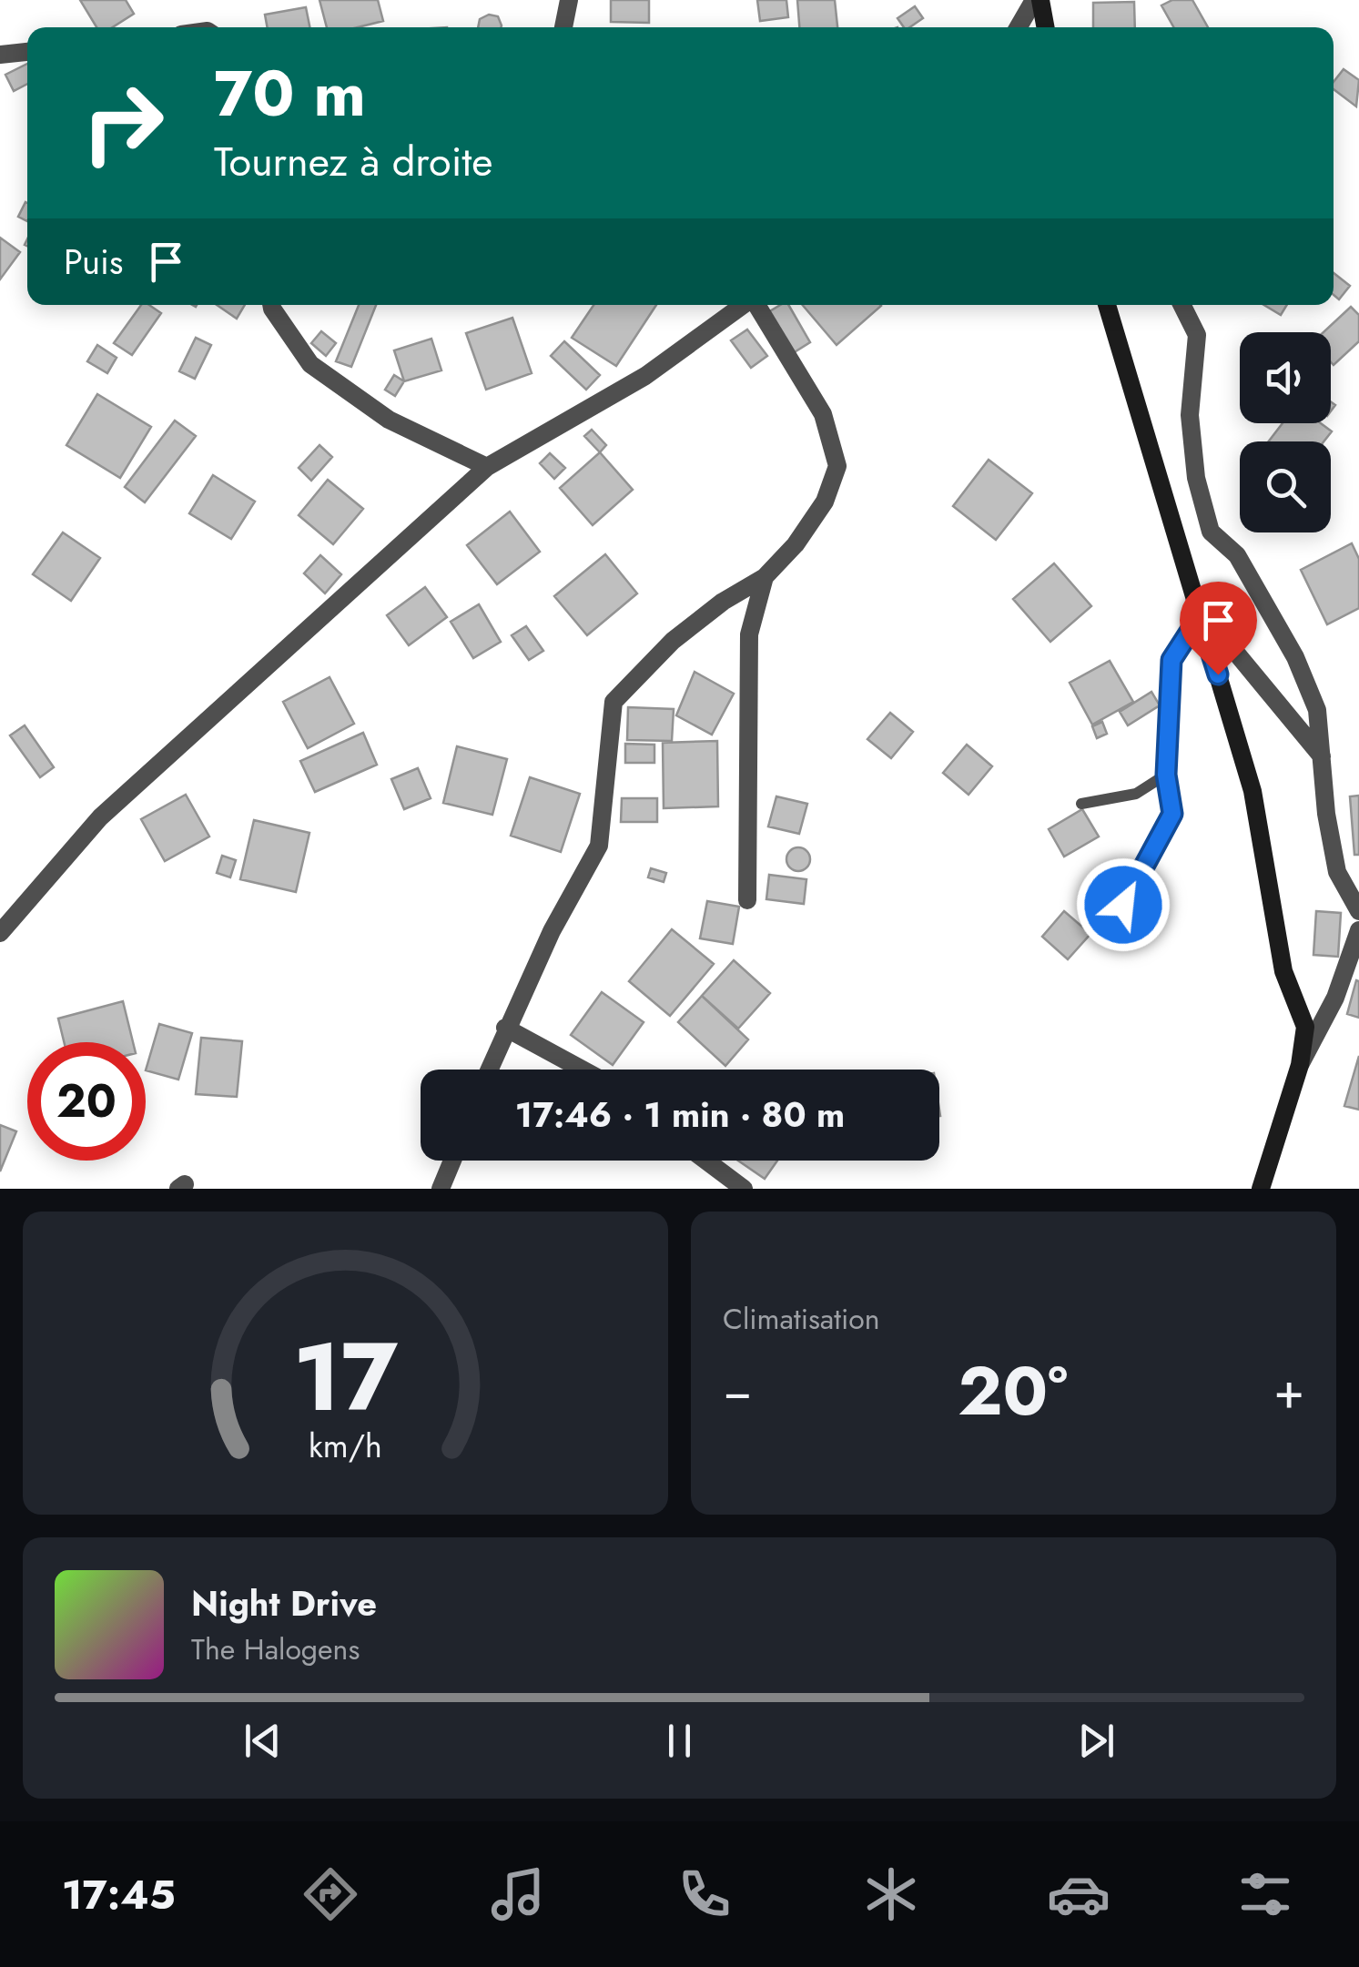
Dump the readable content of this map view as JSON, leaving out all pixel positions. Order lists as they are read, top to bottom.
{
  "page": {
    "turn": ["70 m", "Tournez à droite"],
    "then": "Puis",
    "limit": "20",
    "trip": "17:46 · 1 min · 80 m",
    "tile": "Climatisation",
    "heat": ["−", "20°", "+"],
    "song": ["Night Drive", "The Halogens"],
    "tabs": "17:45",
    "gauge": ["17", "km/h"]
  }
}
